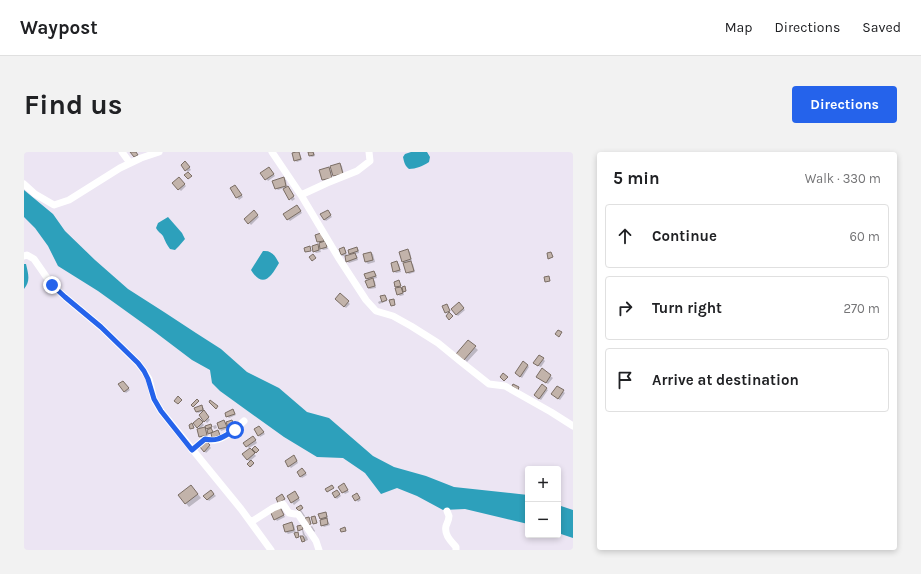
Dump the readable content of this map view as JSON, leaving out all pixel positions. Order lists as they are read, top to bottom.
{
  "page": {
    "header": "Waypost",
    "nav": ["Map", "Directions", "Saved"],
    "buttons": "Directions",
    "title": "Find us",
    "heading": ["5 min", "Walk · 330 m"],
    "list": [
      ["Continue", "60 m"],
      ["Turn right", "270 m"],
      "Arrive at destination"
    ],
    "map_buttons": ["+", "−"]
  }
}
